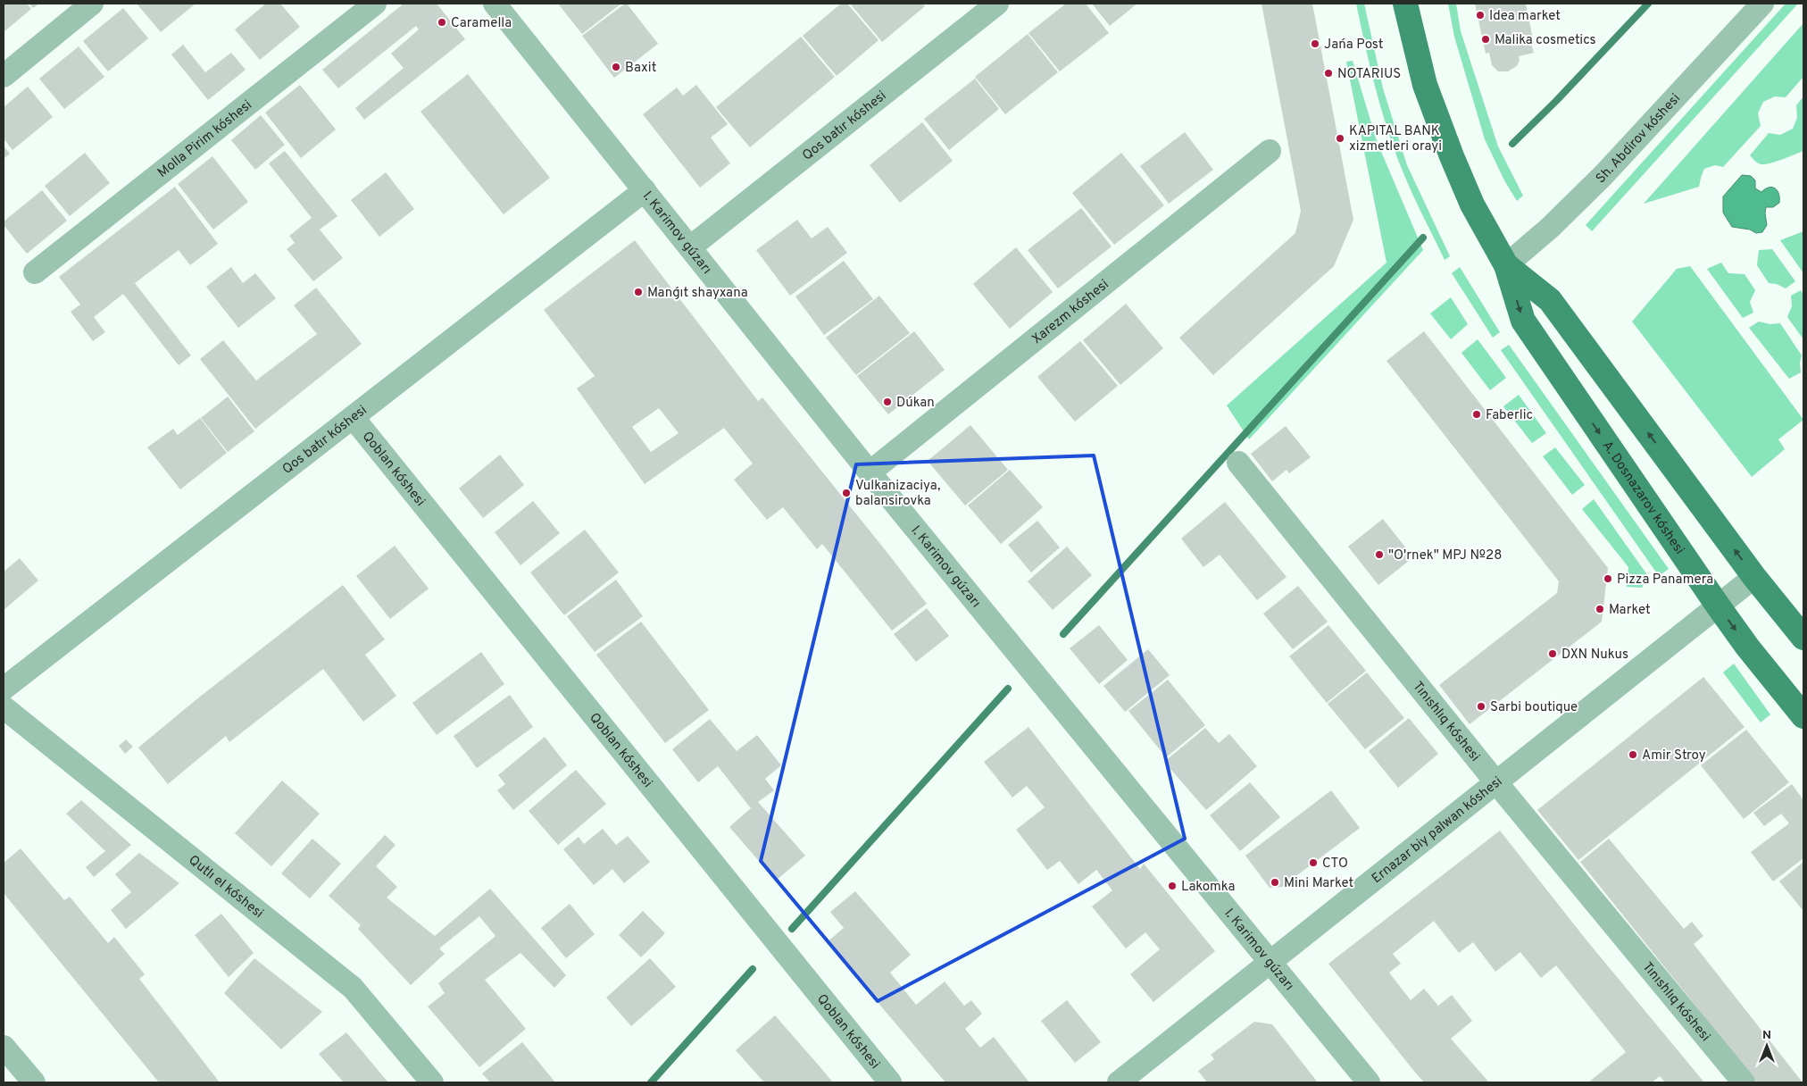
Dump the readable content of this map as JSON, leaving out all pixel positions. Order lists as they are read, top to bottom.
{
  "streets": {
    "main road": ["A. Dosnazarov kóshesi"],
    "street": [
      "Qos batır kóshesi",
      "Molla Pirim kóshesi",
      "Sh. Abdirov kóshesi",
      "I. Karimov gúzarı",
      "Xarezm kóshesi",
      "Qoblan kóshesi",
      "Tınıshlıq kóshesi",
      "Ernazar biy palwan kóshesi",
      "Qutlı el kóshesi"
    ]
  },
  "crossings": [
    ["Qos batır kóshesi", "I. Karimov gúzarı"],
    ["Qos batır kóshesi", "Qoblan kóshesi"],
    ["Sh. Abdirov kóshesi", "A. Dosnazarov kóshesi"],
    ["I. Karimov gúzarı", "Xarezm kóshesi"],
    ["I. Karimov gúzarı", "Ernazar biy palwan kóshesi"],
    ["A. Dosnazarov kóshesi", "Ernazar biy palwan kóshesi"],
    ["Tınıshlıq kóshesi", "Ernazar biy palwan kóshesi"]
  ],
  "places": [
    "Idea market",
    "Caramella",
    "Malika cosmetics",
    "Jańa Post",
    "Baxit",
    "NOTARIUS",
    "KAPITAL BANK xizmetleri orayi",
    "Manǵıt shayxana",
    "Dúkan",
    "Faberlic",
    "Vulkanizaciya, balansirovka",
    "\"O'rnek\" MPJ №28",
    "Pizza Panamera",
    "Market",
    "DXN Nukus",
    "Sarbi boutique",
    "Amir Stroy",
    "СТО",
    "Mini Market",
    "Lakomka"
  ],
  "north": "top"
}
